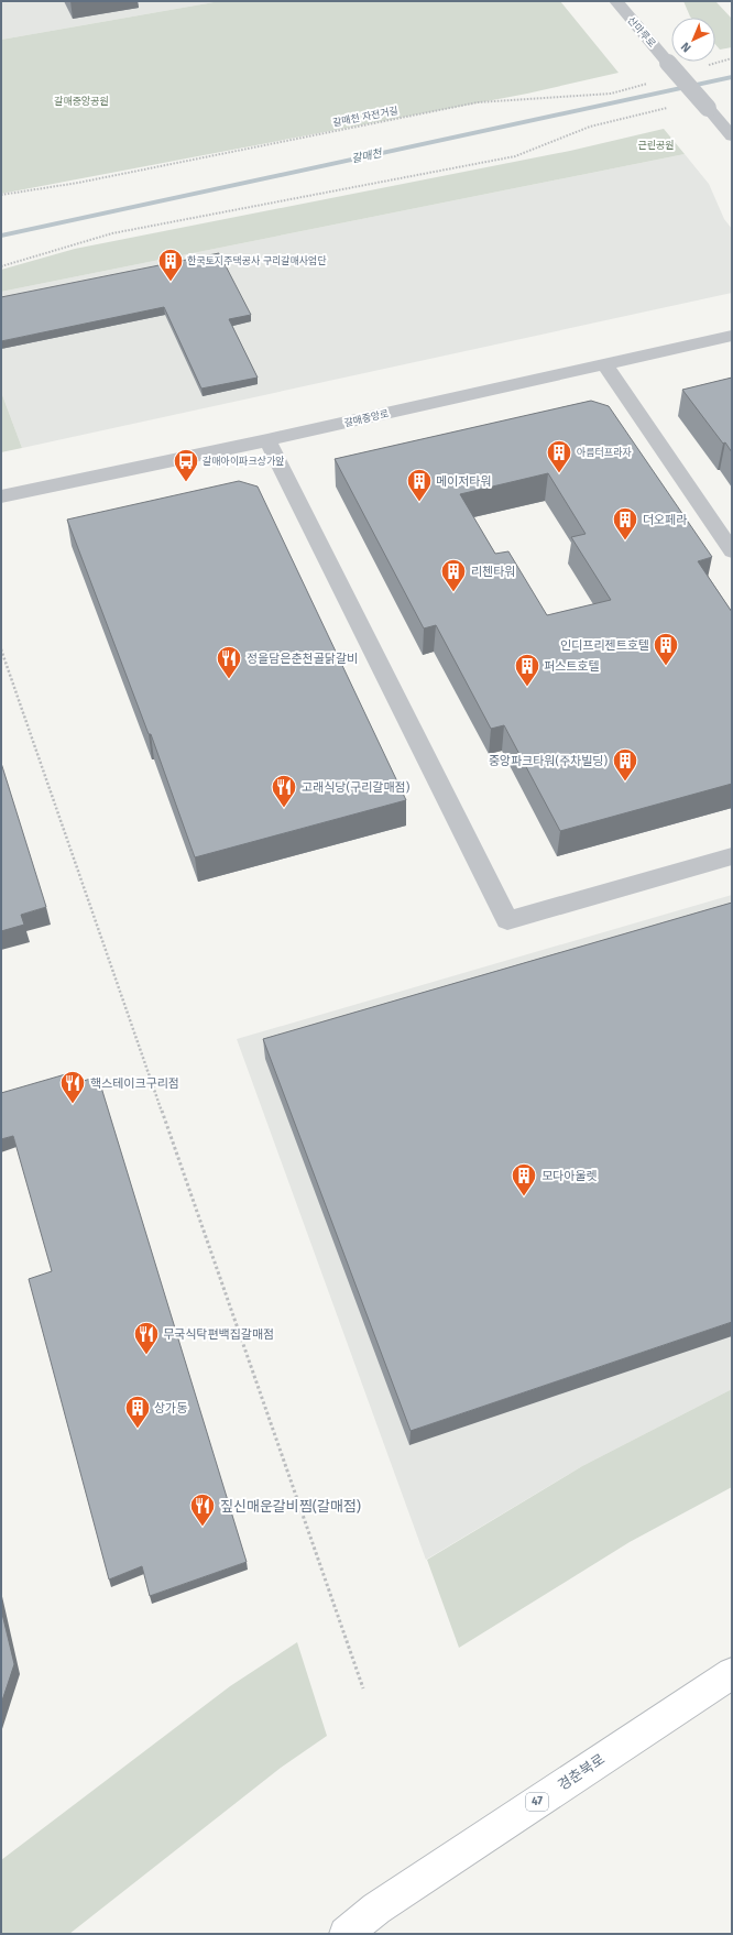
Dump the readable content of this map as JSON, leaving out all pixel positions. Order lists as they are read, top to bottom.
{
  "streets": {
    "main road": ["경춘북로", "47"],
    "street": ["산마루로", "갈매중앙로"],
    "path": ["갈매천 자전거길"]
  },
  "water": ["갈매천"],
  "parks": ["갈매중앙공원", "근린공원"],
  "places": {
    "building": [
      "한국토지주택공사 구리갈매사업단",
      "아름터프라자",
      "메이저타워",
      "더오페라",
      "리첸타워",
      "인디프리젠트호텔",
      "퍼스트호텔",
      "중앙파크타워(주차빌딩)",
      "모다아울렛",
      "상가동"
    ],
    "bus stop": ["갈매아이파크상가앞"],
    "restaurant": [
      "정을담은춘천골닭갈비",
      "고래식당(구리갈매점)",
      "핵스테이크구리점",
      "무국식탁편백집갈매점",
      "짚신매운갈비찜(갈매점)"
    ]
  },
  "north": "bottom left"
}
